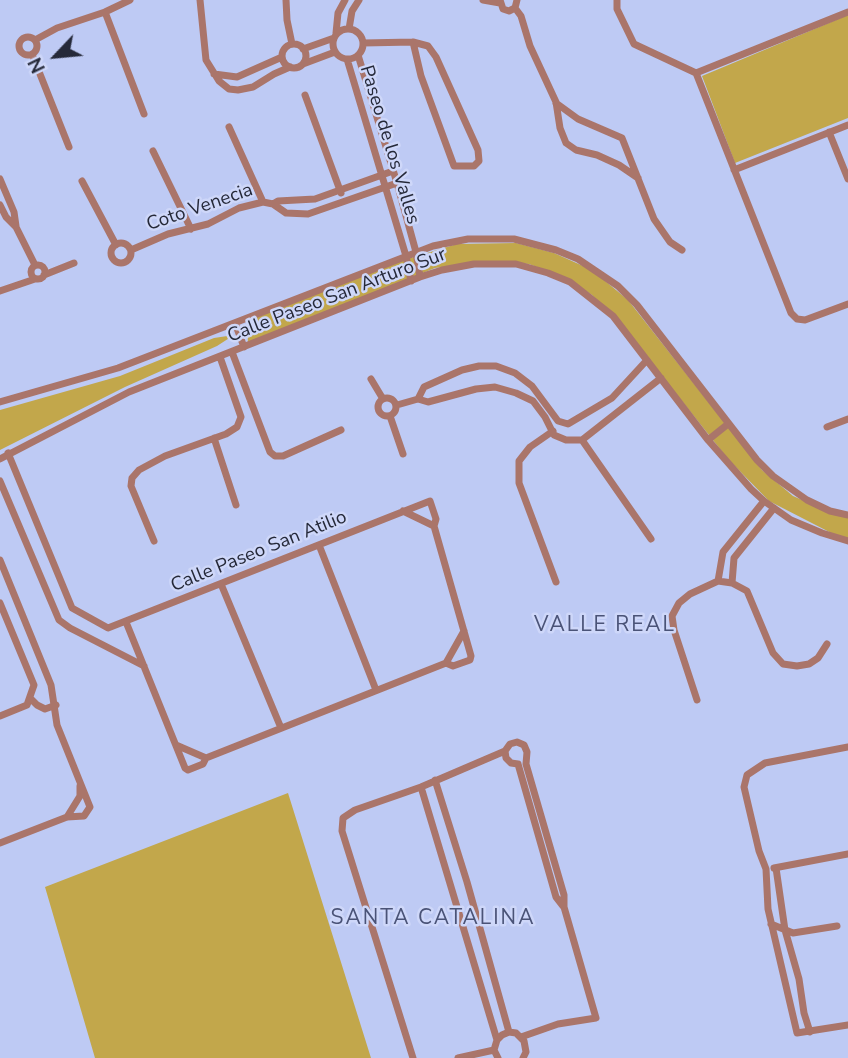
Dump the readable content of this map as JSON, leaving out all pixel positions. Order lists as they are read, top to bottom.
{
  "streets": {
    "street": [
      "Paseo de los Valles",
      "Coto Venecia",
      "Calle Paseo San Arturo Sur",
      "Calle Paseo San Atilio"
    ]
  },
  "crossings": [
    ["Paseo de los Valles", "Coto Venecia"],
    ["Paseo de los Valles", "Calle Paseo San Arturo Sur"],
    ["Calle Paseo San Arturo Sur", "Calle Paseo San Atilio"]
  ],
  "districts": ["VALLE REAL", "SANTA CATALINA"],
  "north": "bottom left"
}
